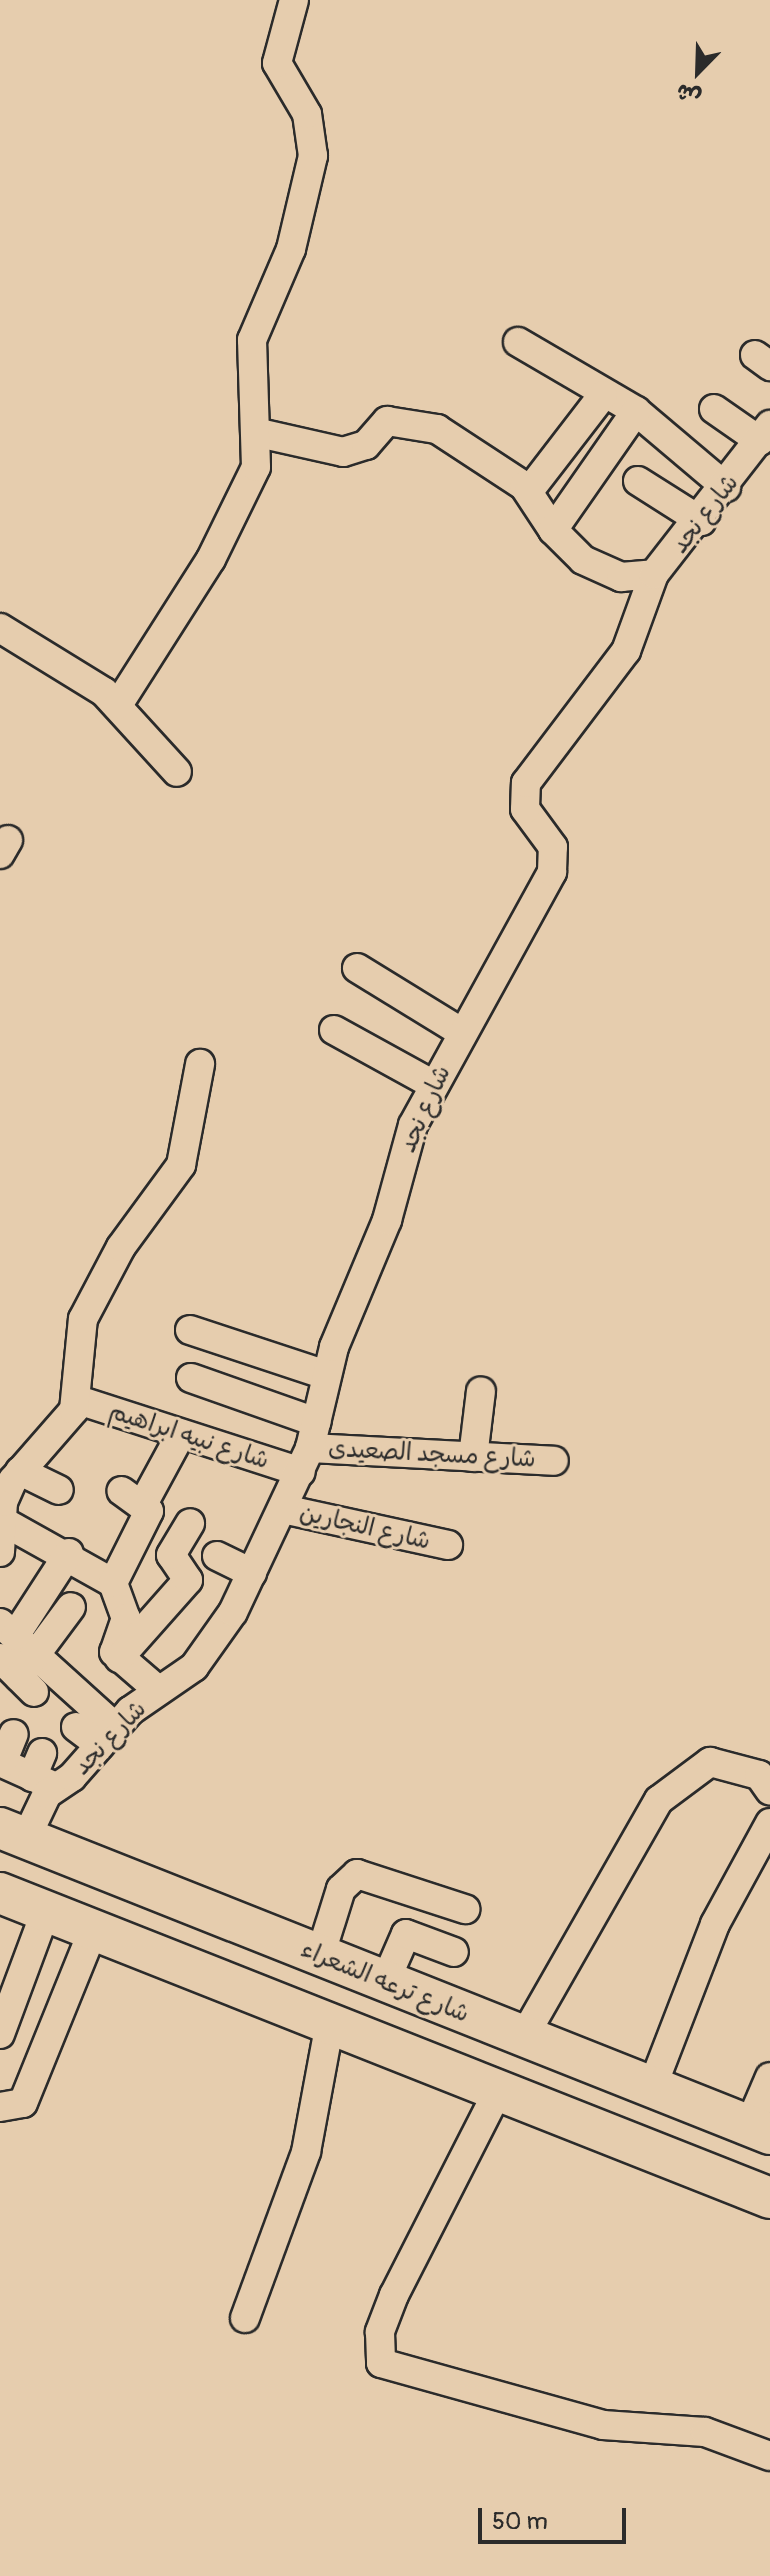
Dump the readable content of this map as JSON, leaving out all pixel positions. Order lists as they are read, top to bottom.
{
  "streets": {
    "highway": ["شارع ترعه الشعراء"],
    "street": [
      "شارع نجد",
      "شارع نبيه ابراهيم",
      "شارع مسجد الصعيدى",
      "شارع النجارين"
    ]
  },
  "crossings": [
    ["شارع نجد", "شارع نبيه ابراهيم"],
    ["شارع نجد", "شارع مسجد الصعيدى"],
    ["شارع نجد", "شارع النجارين"],
    ["شارع نجد", "شارع ترعه الشعراء"],
    ["شارع نبيه ابراهيم", "شارع مسجد الصعيدى"]
  ],
  "scale_bar": "50 m",
  "north": "bottom left"
}
